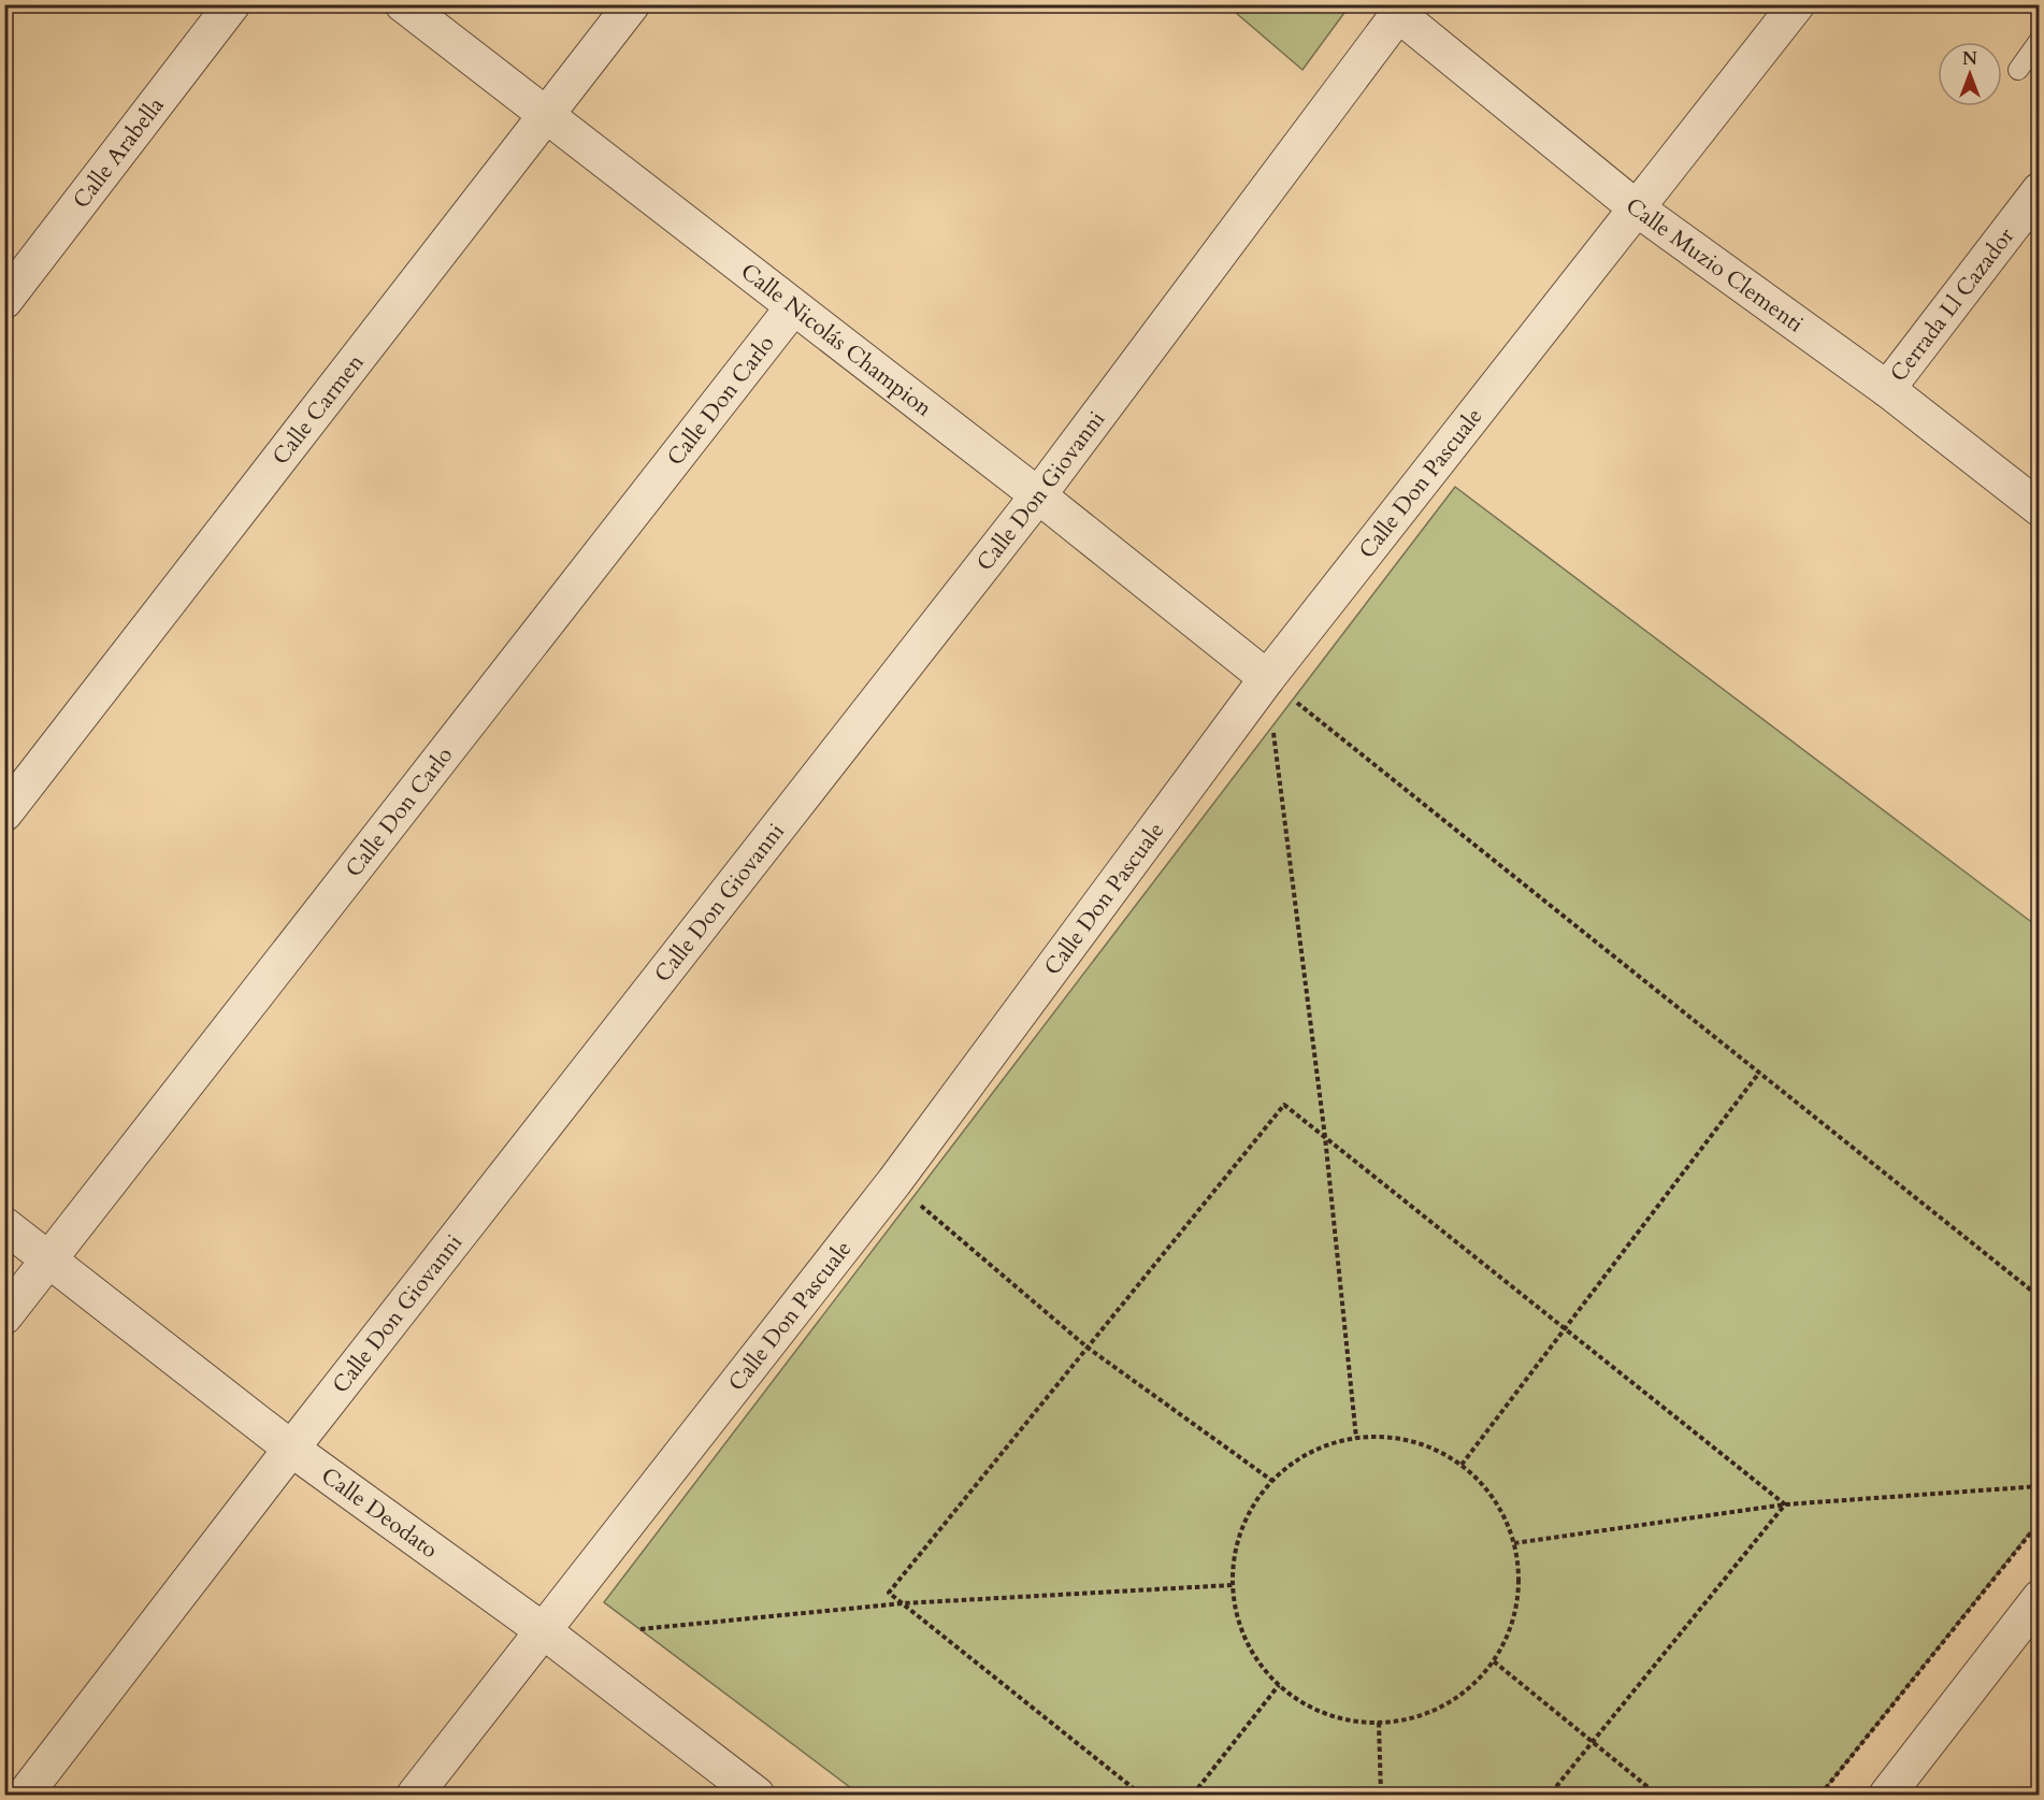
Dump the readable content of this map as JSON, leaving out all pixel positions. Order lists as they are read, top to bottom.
{
  "streets": {
    "street": [
      "Calle Arabella",
      "Calle Muzio Clementi",
      "Cerrada Ll Cazador",
      "Calle Nicolás Champion",
      "Calle Don Carlo",
      "Calle Carmen",
      "Calle Don Pascuale",
      "Calle Don Giovanni",
      "Calle Deodato"
    ]
  },
  "crossings": [
    ["Calle Muzio Clementi", "Cerrada Ll Cazador"],
    ["Calle Muzio Clementi", "Calle Don Pascuale"],
    ["Calle Muzio Clementi", "Calle Don Giovanni"],
    ["Calle Nicolás Champion", "Calle Don Carlo"],
    ["Calle Nicolás Champion", "Calle Carmen"],
    ["Calle Nicolás Champion", "Calle Don Pascuale"],
    ["Calle Nicolás Champion", "Calle Don Giovanni"],
    ["Calle Don Carlo", "Calle Deodato"],
    ["Calle Don Pascuale", "Calle Deodato"],
    ["Calle Don Giovanni", "Calle Deodato"]
  ],
  "north": "top"
}
